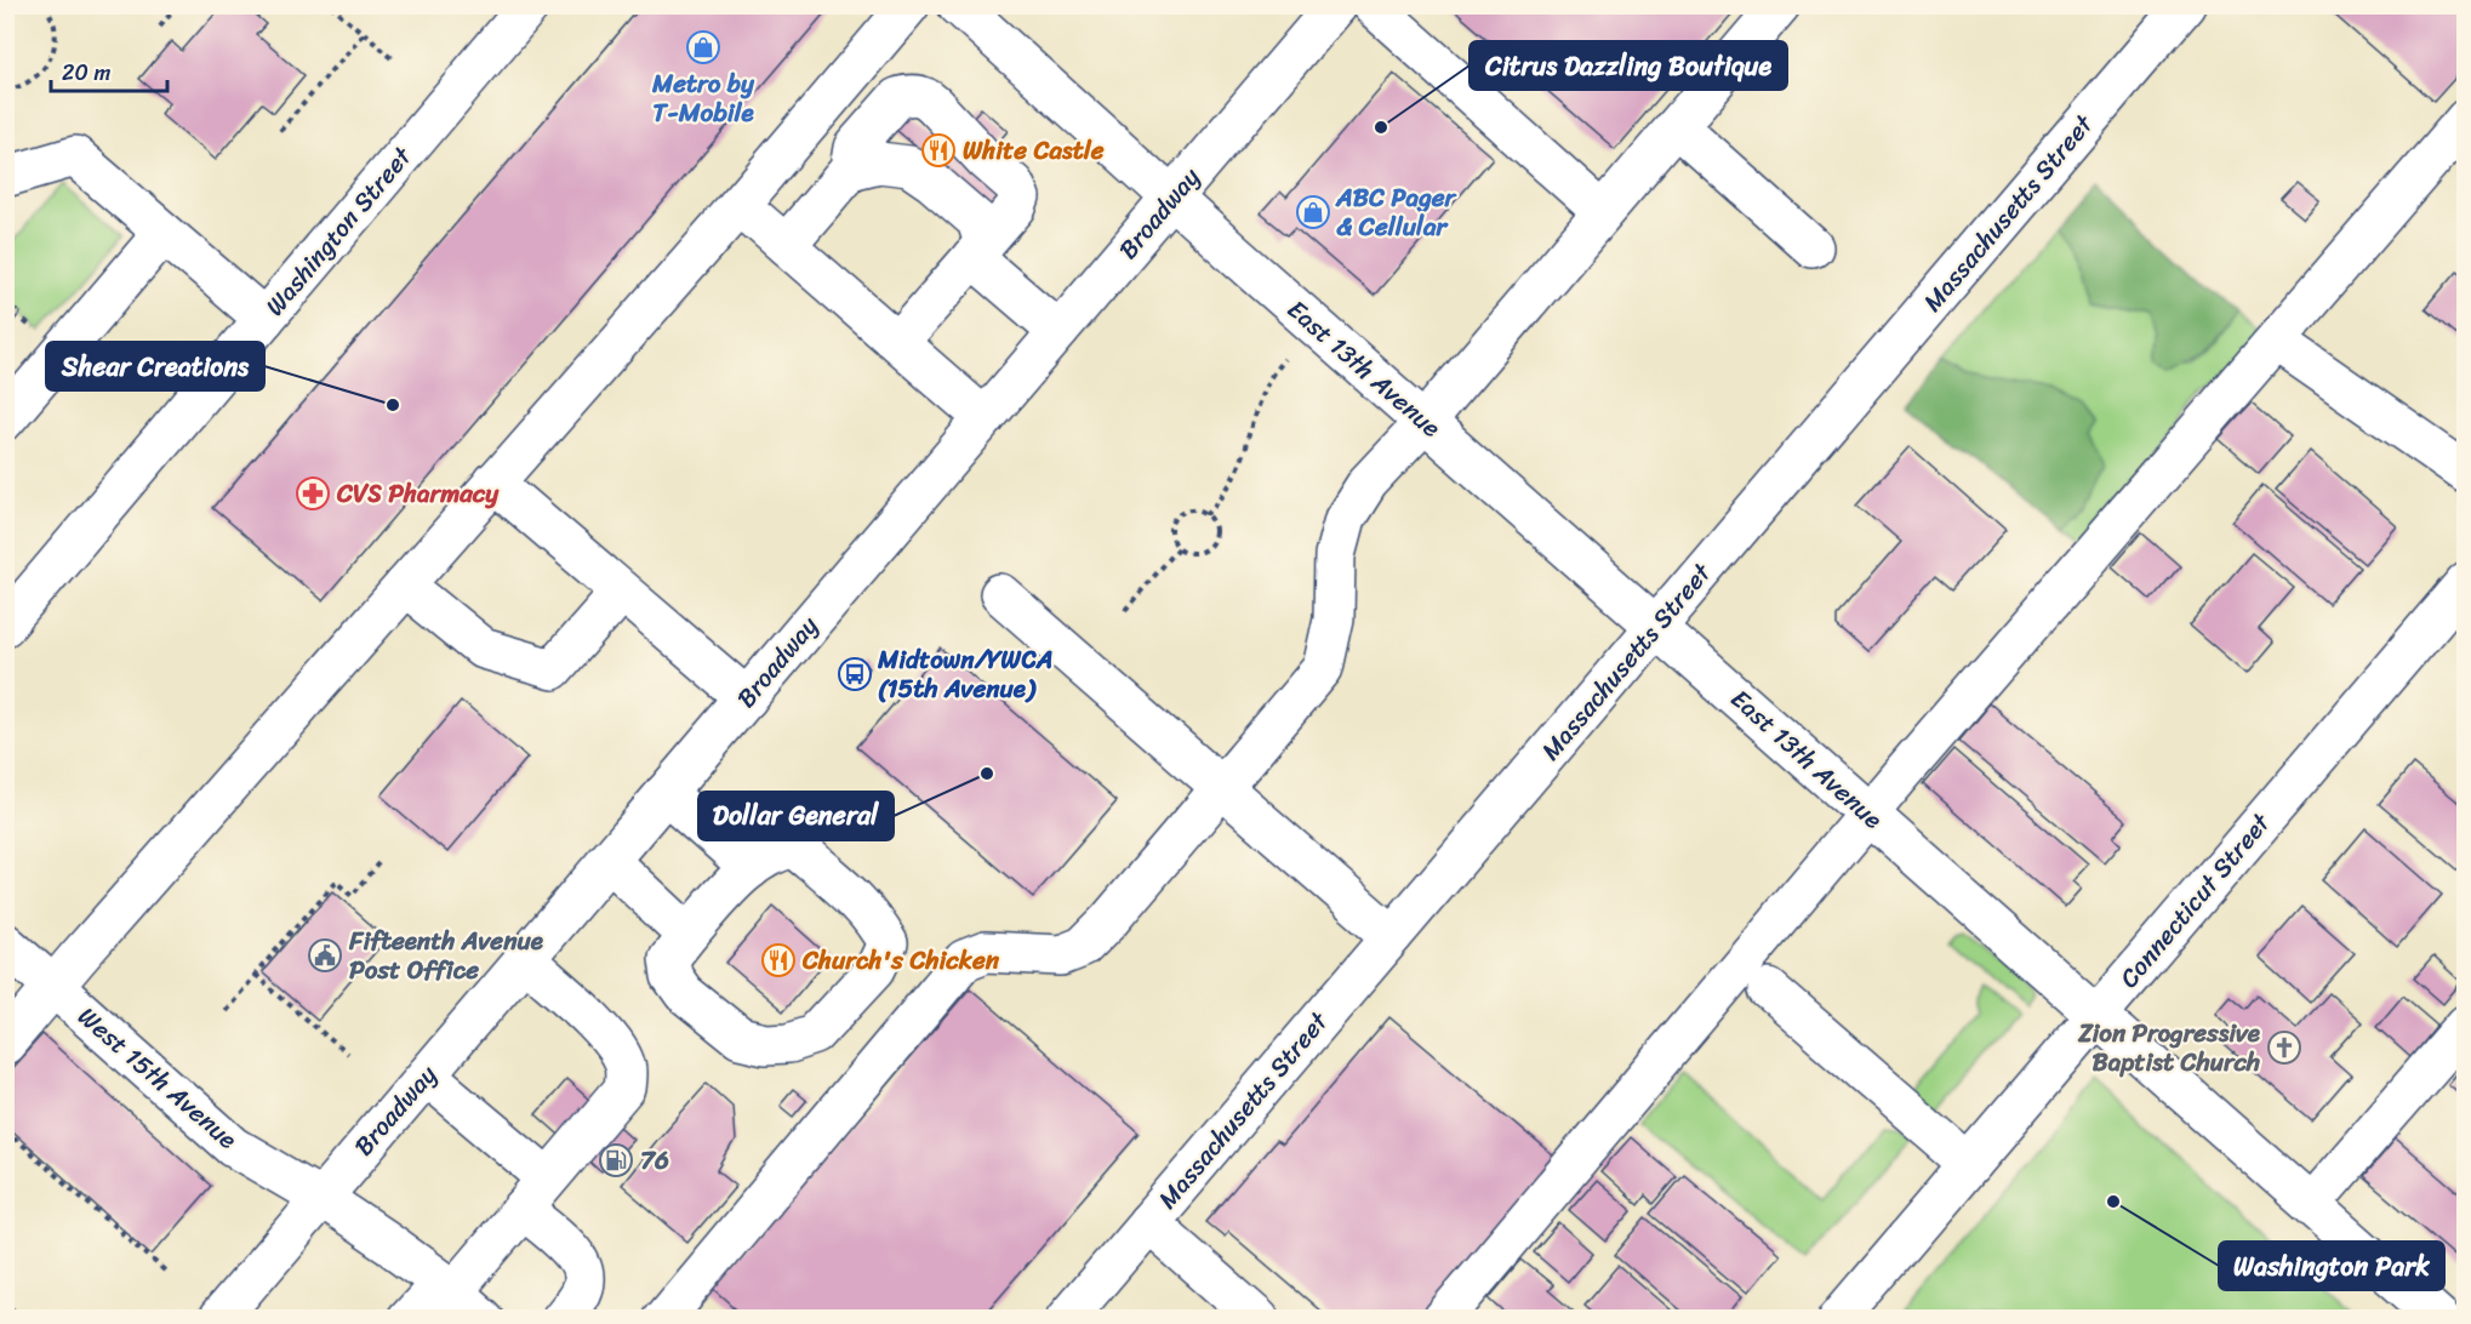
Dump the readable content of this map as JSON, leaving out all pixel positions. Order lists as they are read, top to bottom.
{
  "streets": {
    "street": [
      "Broadway",
      "Massachusetts Street",
      "Washington Street",
      "East 13th Avenue",
      "Connecticut Street",
      "West 15th Avenue"
    ]
  },
  "crossings": [
    ["Broadway", "East 13th Avenue"],
    ["Broadway", "West 15th Avenue"],
    ["Massachusetts Street", "East 13th Avenue"],
    ["East 13th Avenue", "Connecticut Street"]
  ],
  "places": {
    "shop": ["Metro by T-Mobile", "ABC Pager & Cellular"],
    "other": [
      "Citrus Dazzling Boutique",
      "Shear Creations",
      "Dollar General",
      "Washington Park"
    ],
    "restaurant": ["White Castle", "Church's Chicken"],
    "pharmacy": ["CVS Pharmacy"],
    "bus stop": ["Midtown/YWCA (15th Avenue)"],
    "public building": ["Fifteenth Avenue Post Office"],
    "church": ["Zion Progressive Baptist Church"],
    "fuel station": ["76"]
  },
  "scale_bar": "20 m"
}
